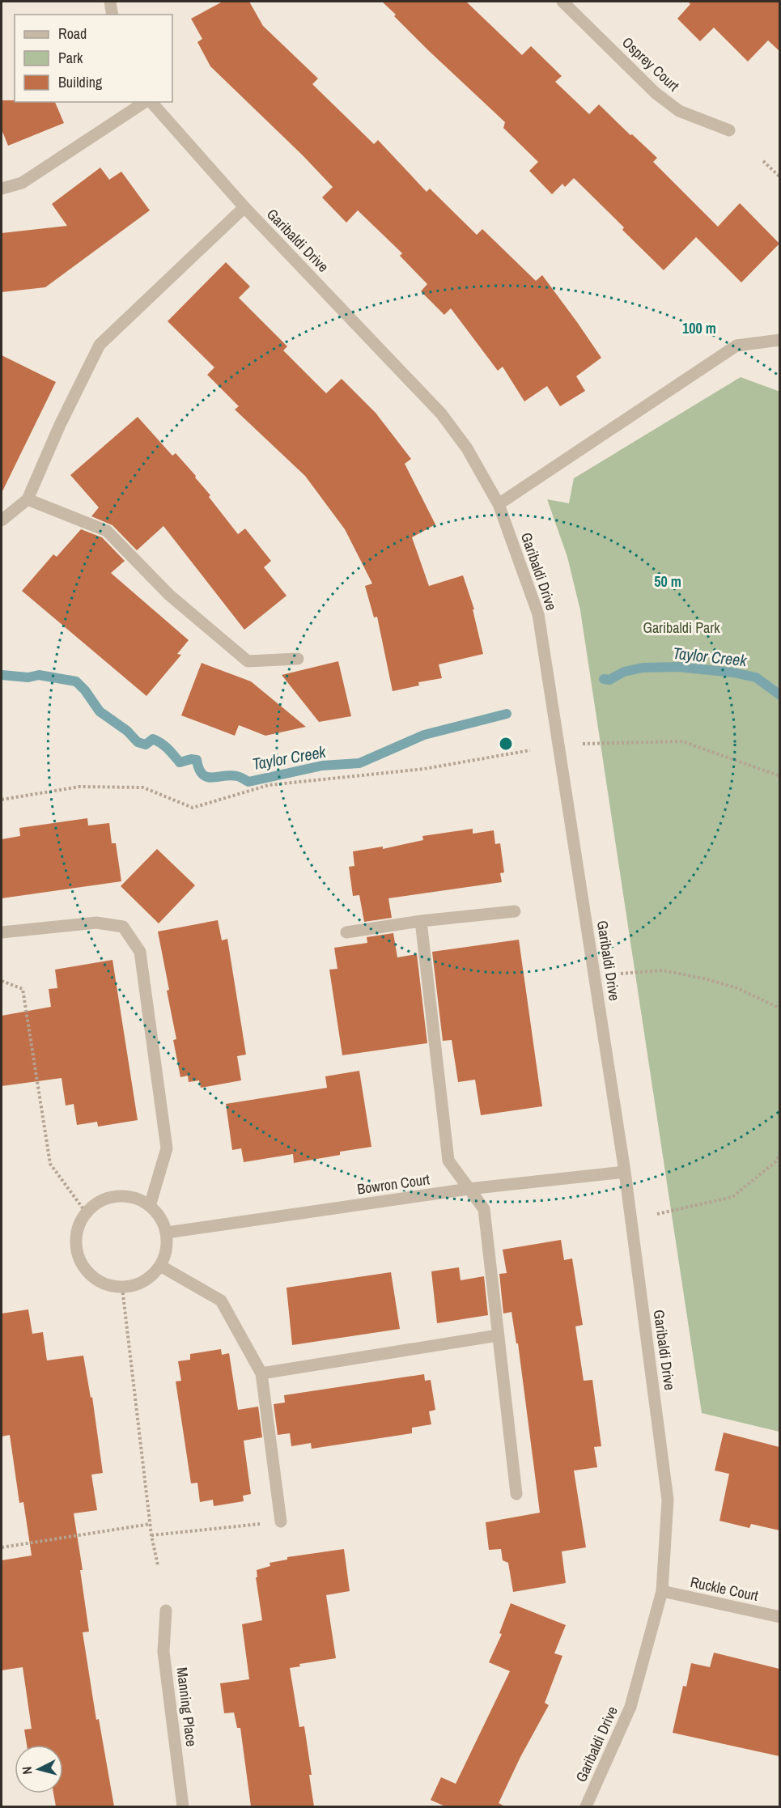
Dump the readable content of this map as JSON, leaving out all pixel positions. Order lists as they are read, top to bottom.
{
  "streets": {
    "street": [
      "Osprey Court",
      "Garibaldi Drive",
      "Bowron Court",
      "Ruckle Court",
      "Manning Place"
    ]
  },
  "crossings": [
    ["Garibaldi Drive", "Bowron Court"],
    ["Garibaldi Drive", "Ruckle Court"]
  ],
  "water": ["Taylor Creek"],
  "parks": ["Garibaldi Park"],
  "legend": ["Road", "Park", "Building"],
  "north": "left",
  "rings": ["100 m", "50 m"]
}
